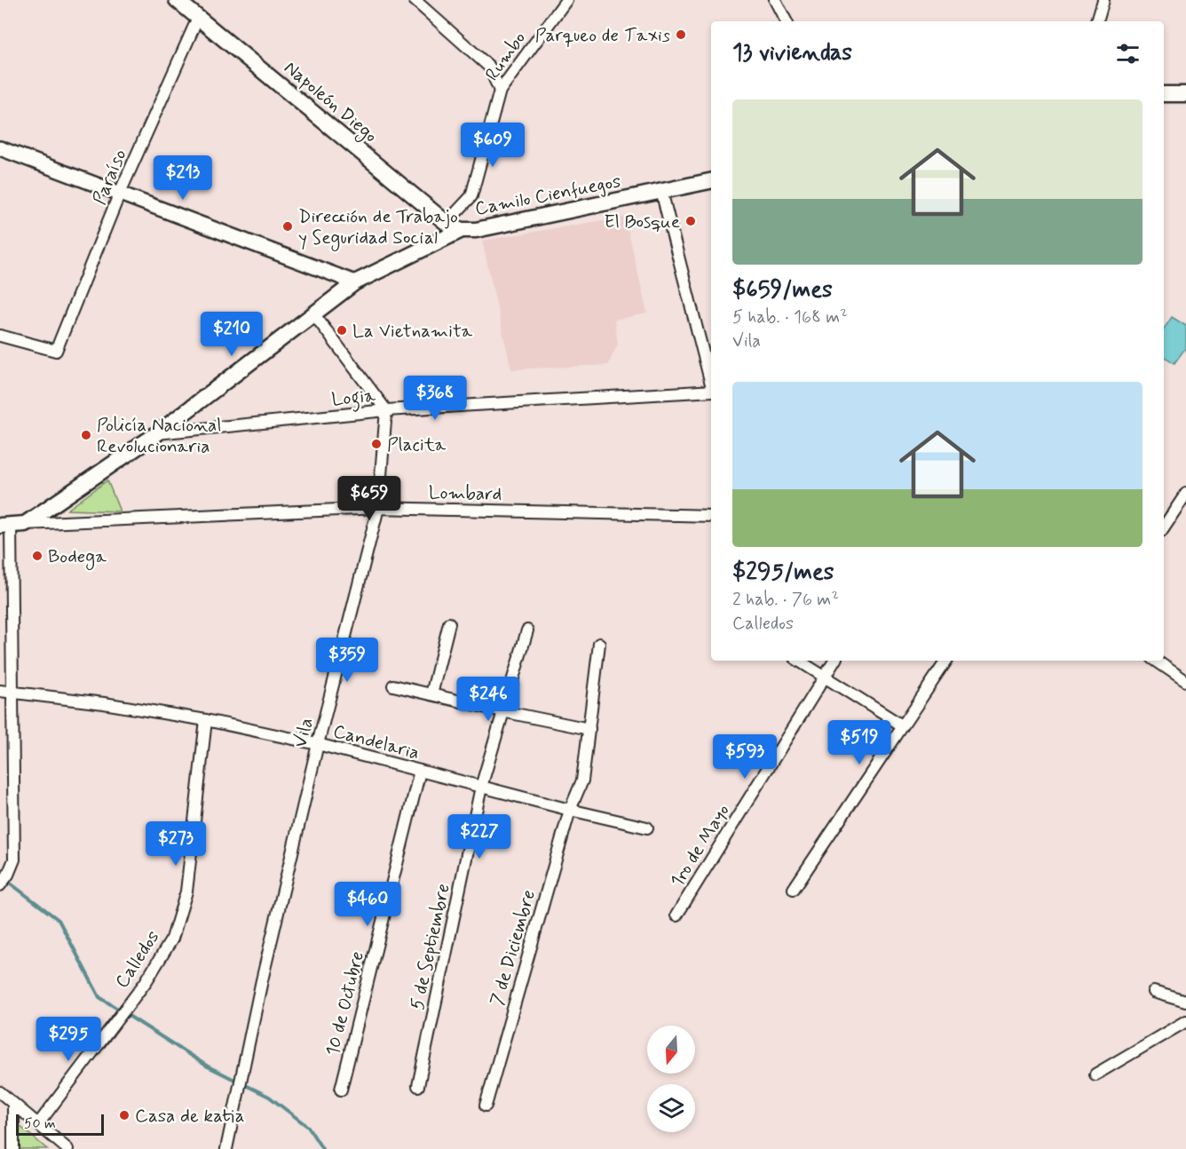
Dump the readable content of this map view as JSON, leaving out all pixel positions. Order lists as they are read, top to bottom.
{
  "streets": {
    "main road": ["Napoleón Diego", "Camilo Cienfuegos"],
    "street": [
      "Rumbo",
      "Paraíso",
      "Logia",
      "Lombard",
      "Vila",
      "Candelaria",
      "1ro de Mayo",
      "5 de Septiembre",
      "7 de Diciembre",
      "Calledos",
      "10 de Octubre"
    ]
  },
  "crossings": [
    ["Rumbo", "Napoleón Diego"],
    ["Napoleón Diego", "Paraíso"],
    ["Napoleón Diego", "Camilo Cienfuegos"],
    ["Camilo Cienfuegos", "Logia"],
    ["Camilo Cienfuegos", "Lombard"],
    ["Logia", "Vila"],
    ["Lombard", "Vila"],
    ["Vila", "Candelaria"],
    ["Candelaria", "5 de Septiembre"],
    ["Candelaria", "7 de Diciembre"],
    ["Candelaria", "Calledos"],
    ["Candelaria", "10 de Octubre"]
  ],
  "places": [
    "Parqueo de Taxis",
    "El Bosque",
    "Dirección de Trabajo y Seguridad Social",
    "La Vietnamita",
    "Policía Nacional Revolucionaria",
    "Placita",
    "Bodega",
    "Casa de katia"
  ],
  "scale_bar": "50 m",
  "north": "bottom",
  "page": {
    "heading": "13 viviendas",
    "list": [
      {
        "name": "$659/mes",
        "note": "5 hab. · 168 m² · Vila"
      },
      {
        "name": "$295/mes",
        "note": "2 hab. · 76 m² · Calledos"
      }
    ],
    "price": [
      "$609",
      "$213",
      "$210",
      "$368",
      "$659",
      "$359",
      "$246",
      "$519",
      "$593",
      "$227",
      "$273",
      "$460",
      "$295"
    ],
    "scale": "50 m"
  }
}
